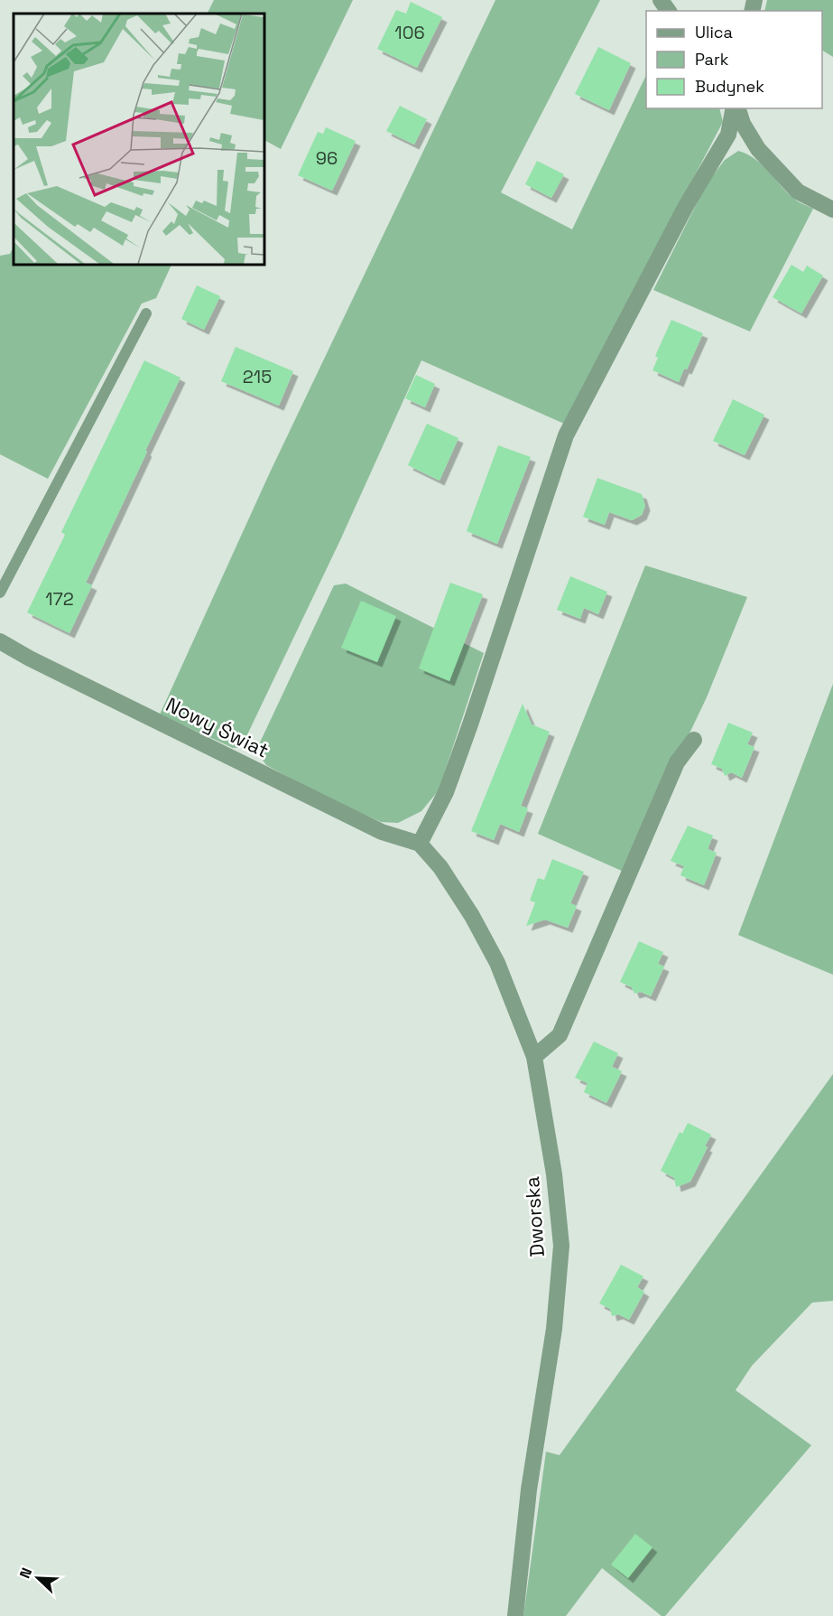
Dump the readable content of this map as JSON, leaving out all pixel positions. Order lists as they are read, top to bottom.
{
  "streets": {
    "street": ["Nowy Świat", "Dworska"]
  },
  "crossings": [
    ["Nowy Świat", "Dworska"]
  ],
  "house_numbers": [
    "106",
    "96",
    "215",
    "172"
  ],
  "legend": ["Ulica", "Park", "Budynek"],
  "north": "top left"
}
